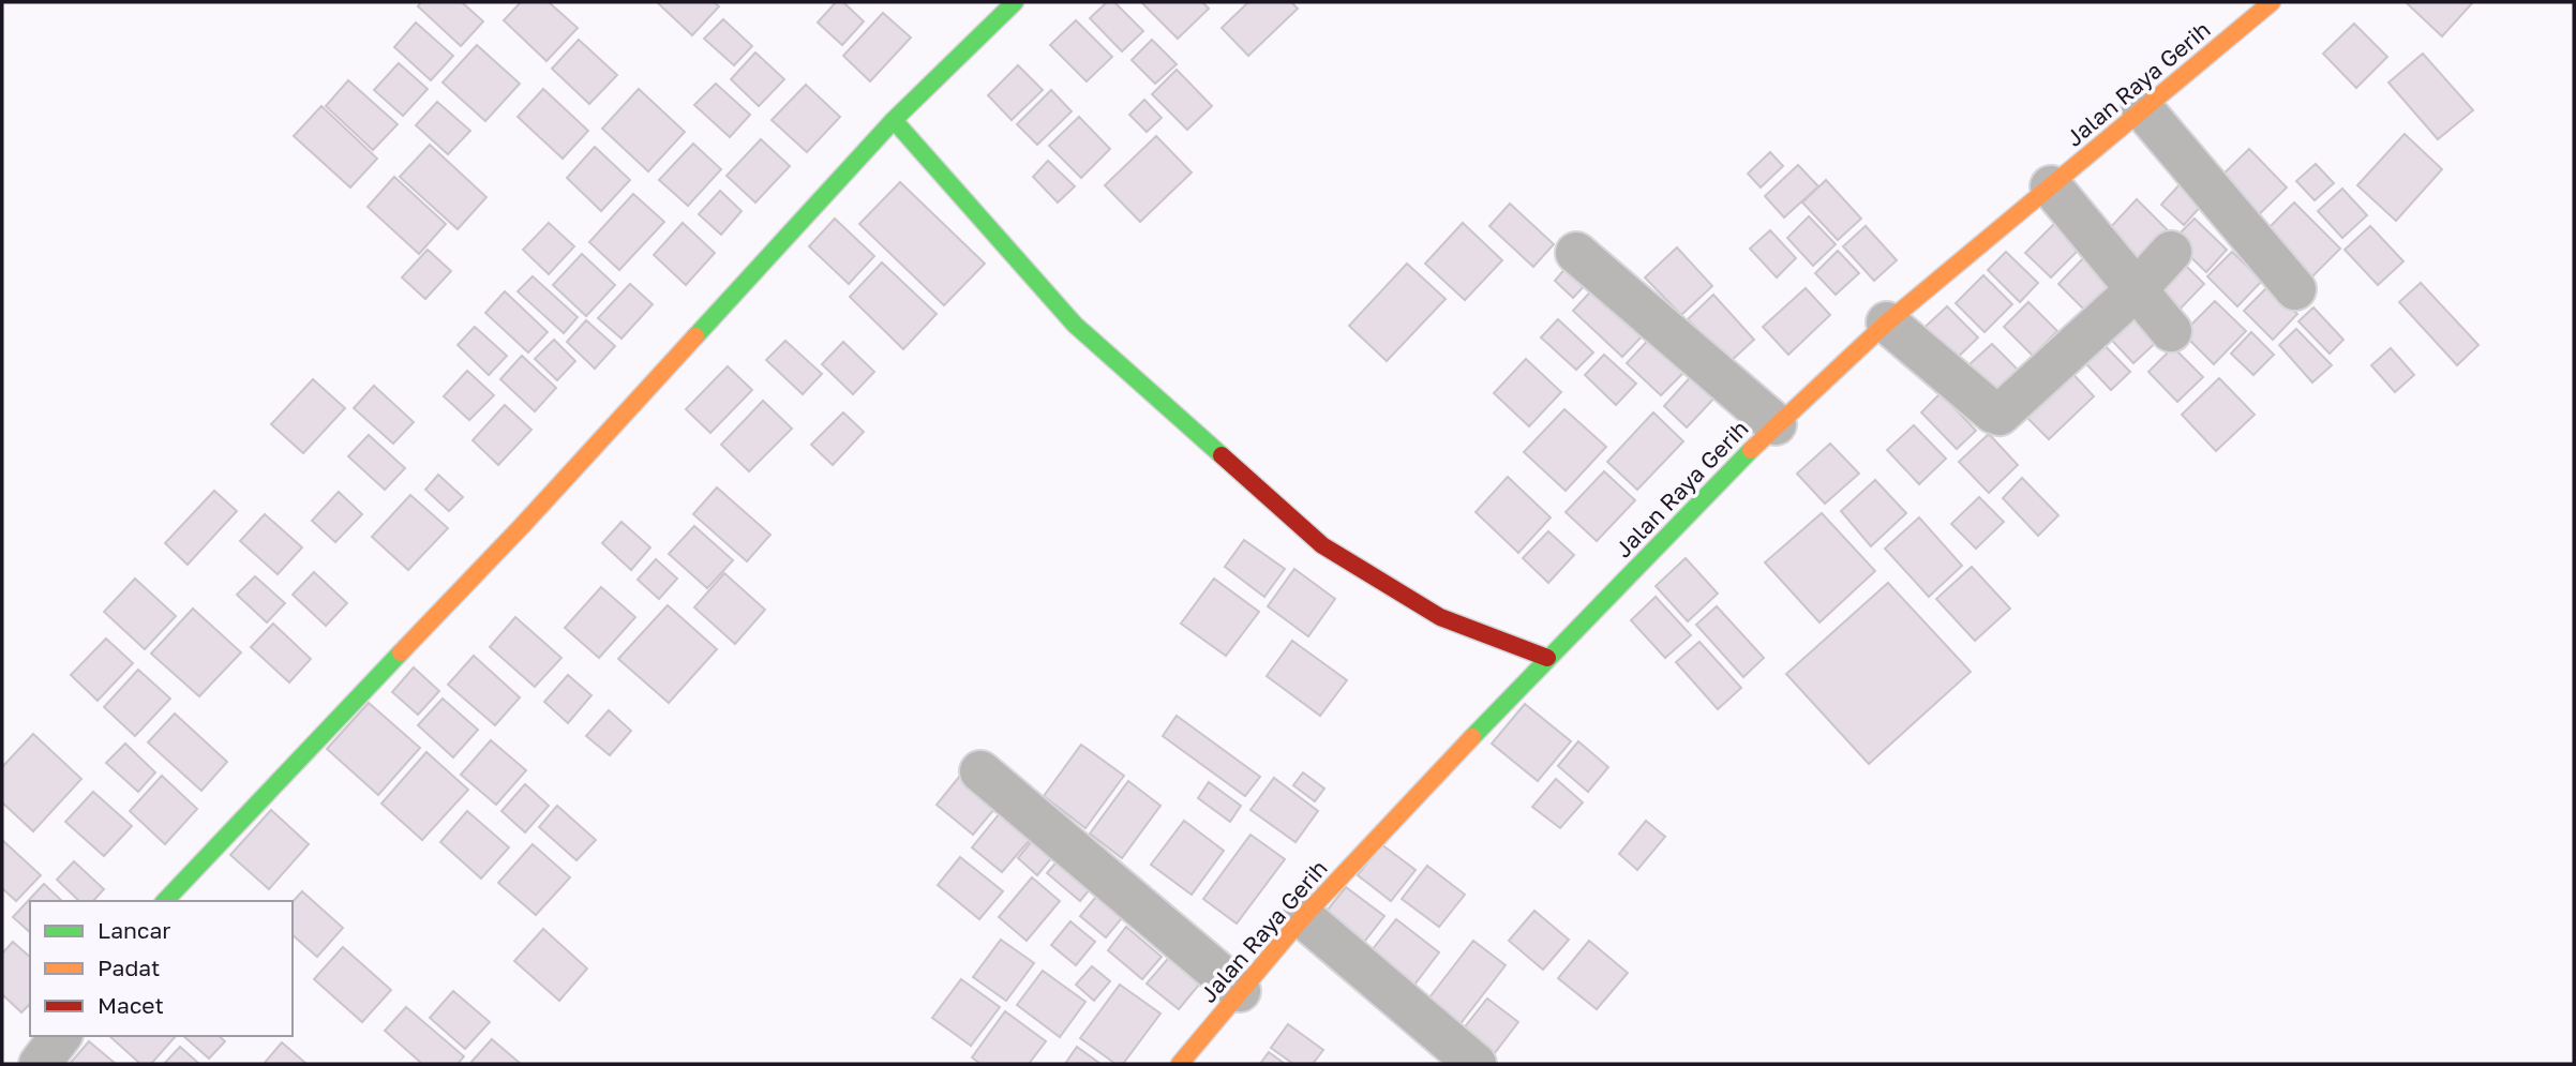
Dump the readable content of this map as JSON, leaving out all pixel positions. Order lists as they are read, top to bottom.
{
  "streets": {
    "street": ["Jalan Raya Gerih"]
  },
  "legend": ["Lancar", "Padat", "Macet"]
}
